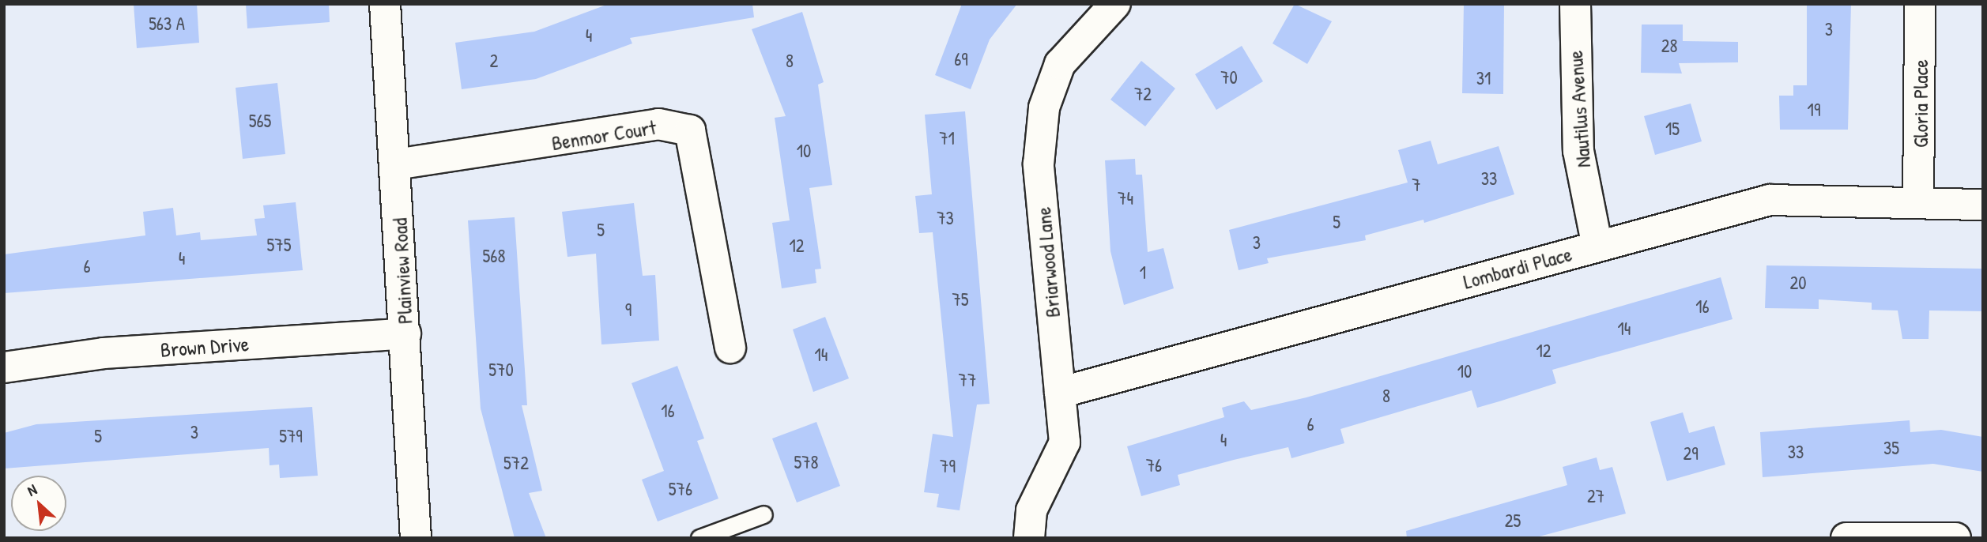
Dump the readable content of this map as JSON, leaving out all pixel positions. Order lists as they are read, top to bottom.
{
  "streets": {
    "street": [
      "Gloria Place",
      "Nautilus Avenue",
      "Benmor Court",
      "Briarwood Lane",
      "Lombardi Place",
      "Plainview Road",
      "Brown Drive"
    ]
  },
  "crossings": [
    ["Gloria Place", "Lombardi Place"],
    ["Nautilus Avenue", "Lombardi Place"],
    ["Benmor Court", "Plainview Road"],
    ["Briarwood Lane", "Lombardi Place"],
    ["Plainview Road", "Brown Drive"]
  ],
  "house_numbers": [
    "563 A",
    "3",
    "4",
    "28",
    "69",
    "2",
    "8",
    "70",
    "31",
    "72",
    "19",
    "565",
    "15",
    "71",
    "10",
    "33",
    "7",
    "74",
    "73",
    "5",
    "5",
    "3",
    "575",
    "12",
    "568",
    "4",
    "6",
    "1",
    "20",
    "75",
    "16",
    "9",
    "14",
    "12",
    "14",
    "570",
    "10",
    "77",
    "8",
    "16",
    "6",
    "3",
    "5",
    "579",
    "4",
    "35",
    "33",
    "29",
    "578",
    "572",
    "76",
    "79",
    "576",
    "27",
    "25"
  ],
  "north": "top left"
}
